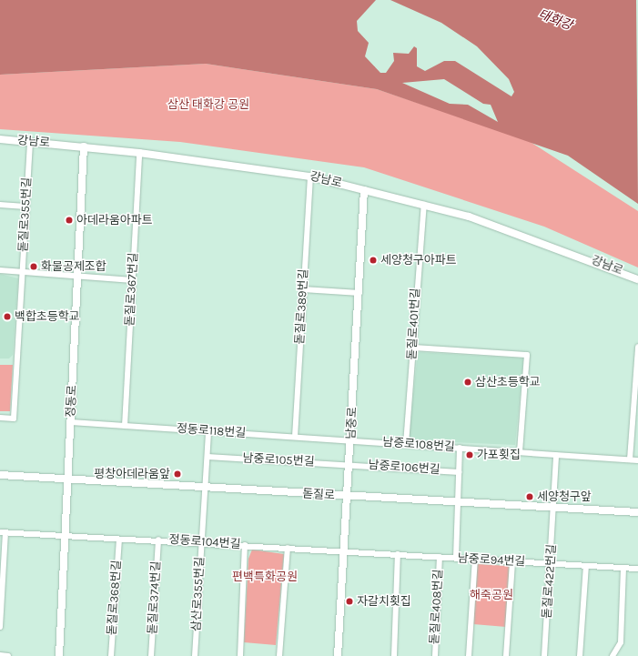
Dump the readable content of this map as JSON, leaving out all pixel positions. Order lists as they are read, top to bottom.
{
  "streets": {
    "main road": [
      "강남로",
      "정동로",
      "남중로",
      "돋질로"
    ],
    "street": [
      "돋질로355번길",
      "돋질로367번길",
      "돋질로389번길",
      "돋질로401번길",
      "정동로118번길",
      "남중로108번길",
      "남중로105번길",
      "남중로106번길",
      "정동로104번길",
      "남중로94번길",
      "돋질로422번길",
      "삼산로355번길",
      "돋질로368번길",
      "돋질로374번길",
      "돋질로408번길"
    ]
  },
  "crossings": [
    ["강남로", "돋질로355번길"],
    ["강남로", "돋질로367번길"],
    ["강남로", "돋질로389번길"],
    ["강남로", "돋질로401번길"],
    ["강남로", "정동로"],
    ["강남로", "남중로"],
    ["돋질로367번길", "정동로118번길"],
    ["돋질로389번길", "정동로118번길"],
    ["돋질로401번길", "남중로108번길"],
    ["정동로", "정동로118번길"],
    ["정동로", "돋질로"],
    ["정동로", "정동로104번길"],
    ["남중로", "정동로118번길"],
    ["남중로", "남중로108번길"],
    ["남중로", "남중로105번길"],
    ["남중로", "남중로106번길"],
    ["남중로", "돋질로"],
    ["남중로", "정동로104번길"],
    ["남중로", "남중로94번길"],
    ["정동로118번길", "남중로108번길"],
    ["정동로118번길", "삼산로355번길"],
    ["남중로108번길", "돋질로422번길"],
    ["남중로105번길", "남중로106번길"],
    ["남중로105번길", "삼산로355번길"],
    ["돋질로", "돋질로422번길"],
    ["돋질로", "삼산로355번길"],
    ["정동로104번길", "남중로94번길"],
    ["정동로104번길", "삼산로355번길"],
    ["정동로104번길", "돋질로368번길"],
    ["정동로104번길", "돋질로374번길"],
    ["남중로94번길", "돋질로422번길"],
    ["남중로94번길", "돋질로408번길"]
  ],
  "water": ["태화강"],
  "parks": ["삼산 태화강 공원", "편백특화공원", "해죽공원"],
  "places": [
    "아데라움아파트",
    "세양청구아파트",
    "화물공제조합",
    "백합초등학교",
    "삼산초등학교",
    "가포횟집",
    "평창아데라움앞",
    "세양청구앞",
    "자갈치횟집"
  ]
}
